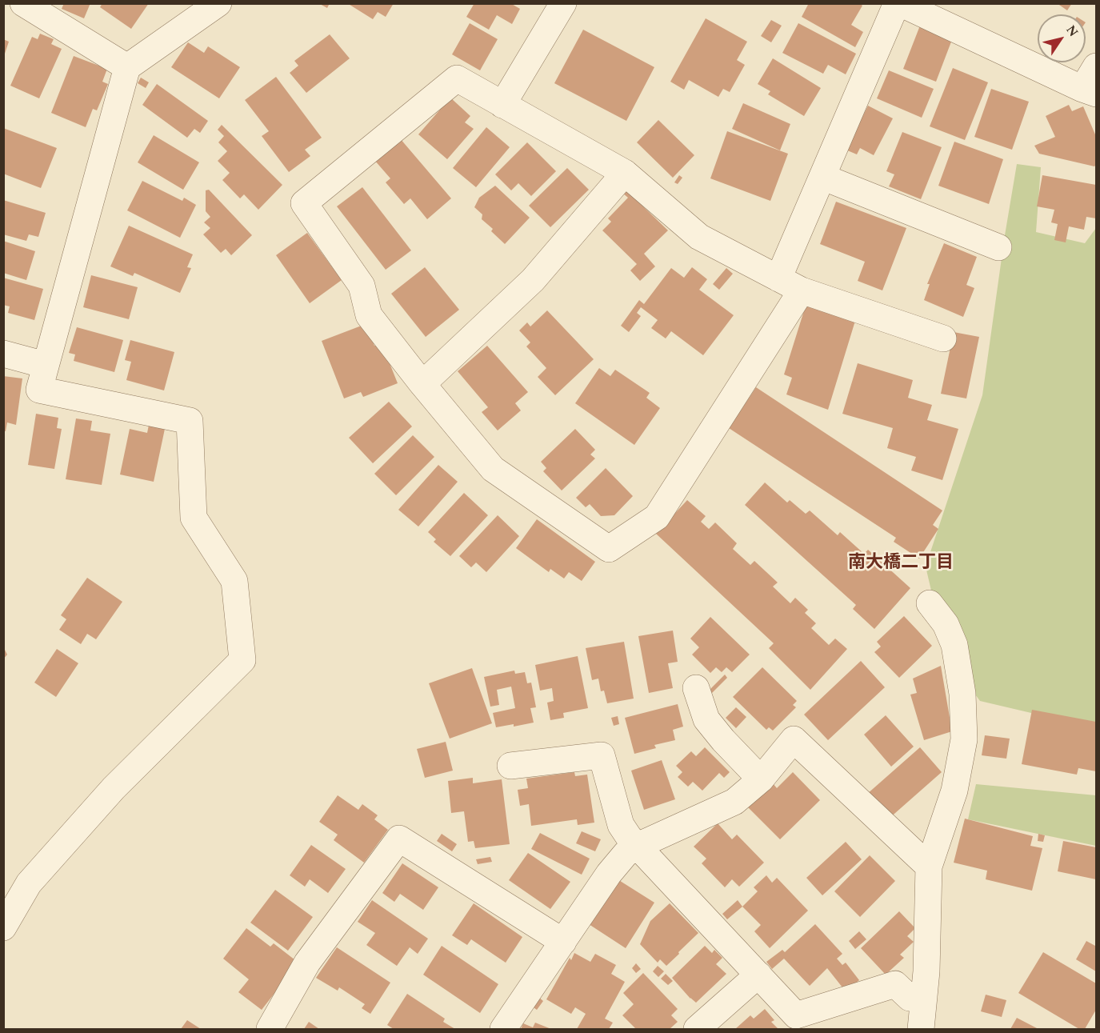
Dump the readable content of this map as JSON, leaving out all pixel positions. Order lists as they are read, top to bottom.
{
  "districts": ["南大橋二丁目"],
  "north": "top right"
}
